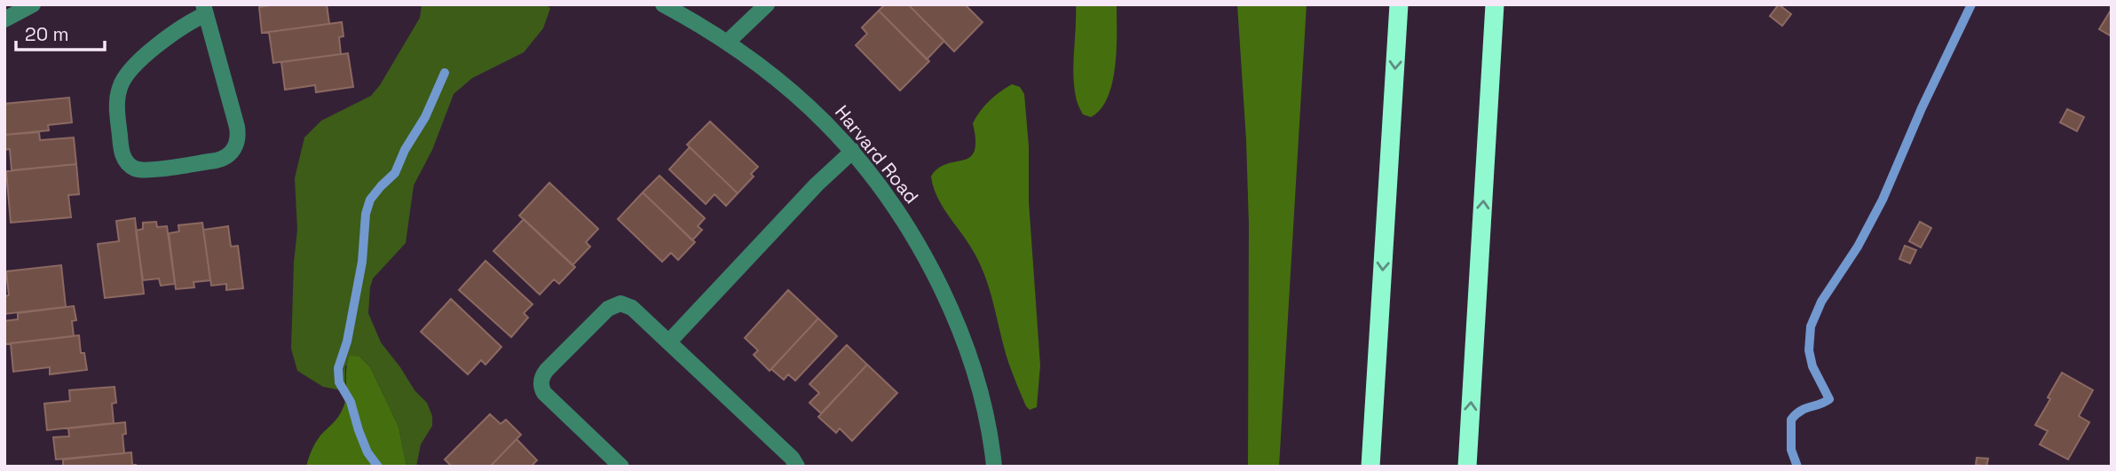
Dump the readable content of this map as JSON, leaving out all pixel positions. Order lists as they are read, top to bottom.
{
  "streets": {
    "street": ["Harvard Road"]
  },
  "scale_bar": "20 m"
}
